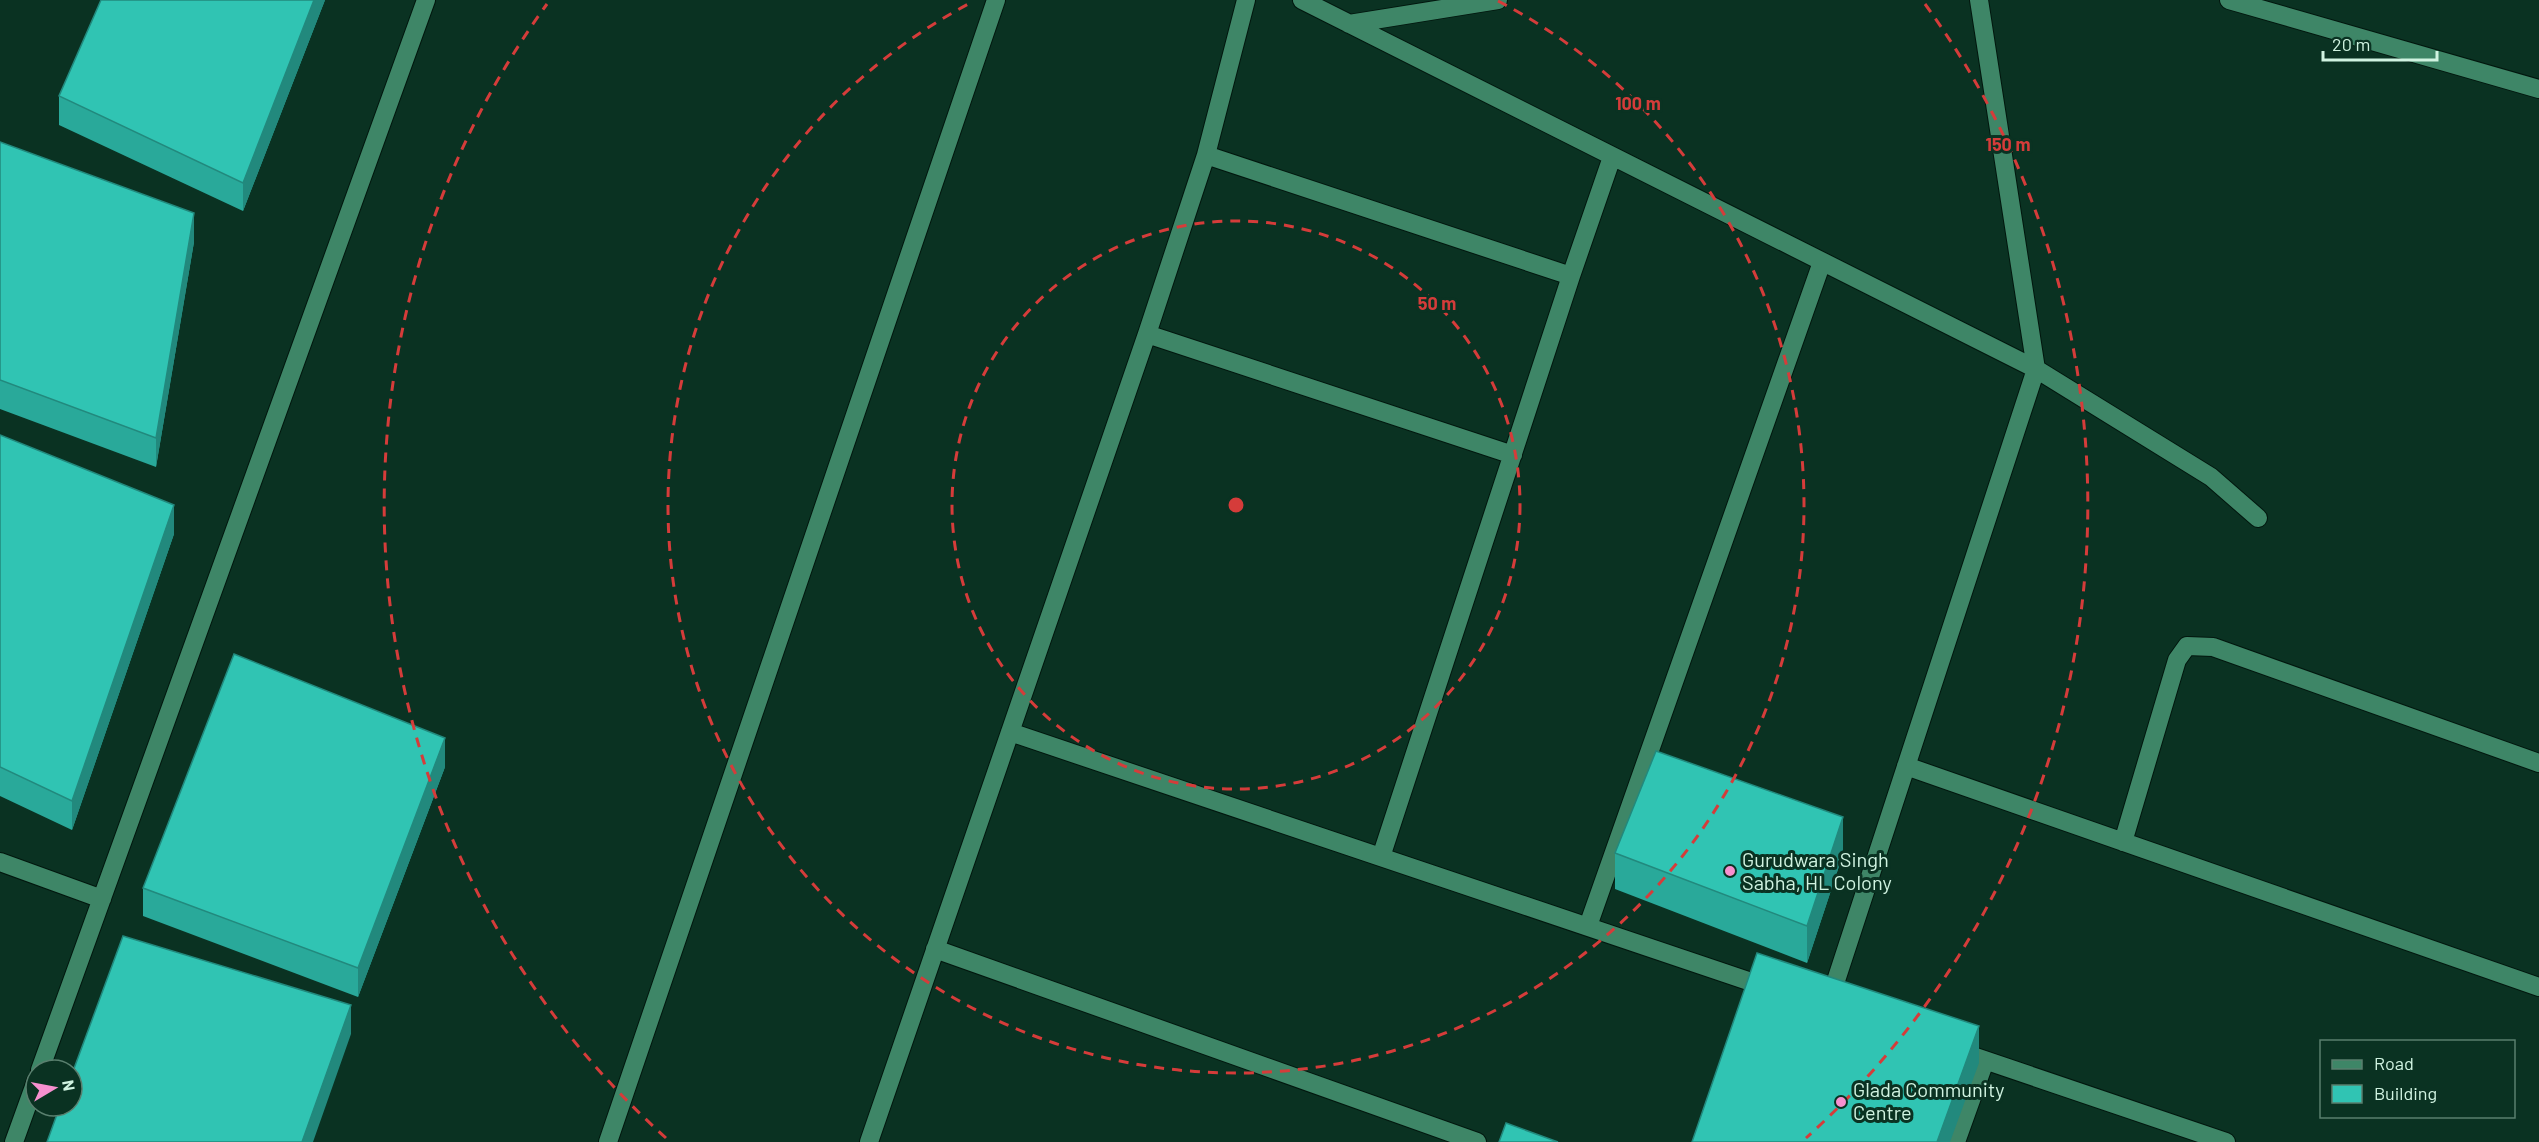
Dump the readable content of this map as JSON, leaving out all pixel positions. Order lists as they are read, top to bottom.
{
  "places": ["Gurudwara Singh Sabha, HL Colony", "Glada Community Centre"],
  "legend": ["Road", "Building"],
  "scale_bar": "20 m",
  "north": "right",
  "rings": ["100 m", "150 m", "50 m"]
}
